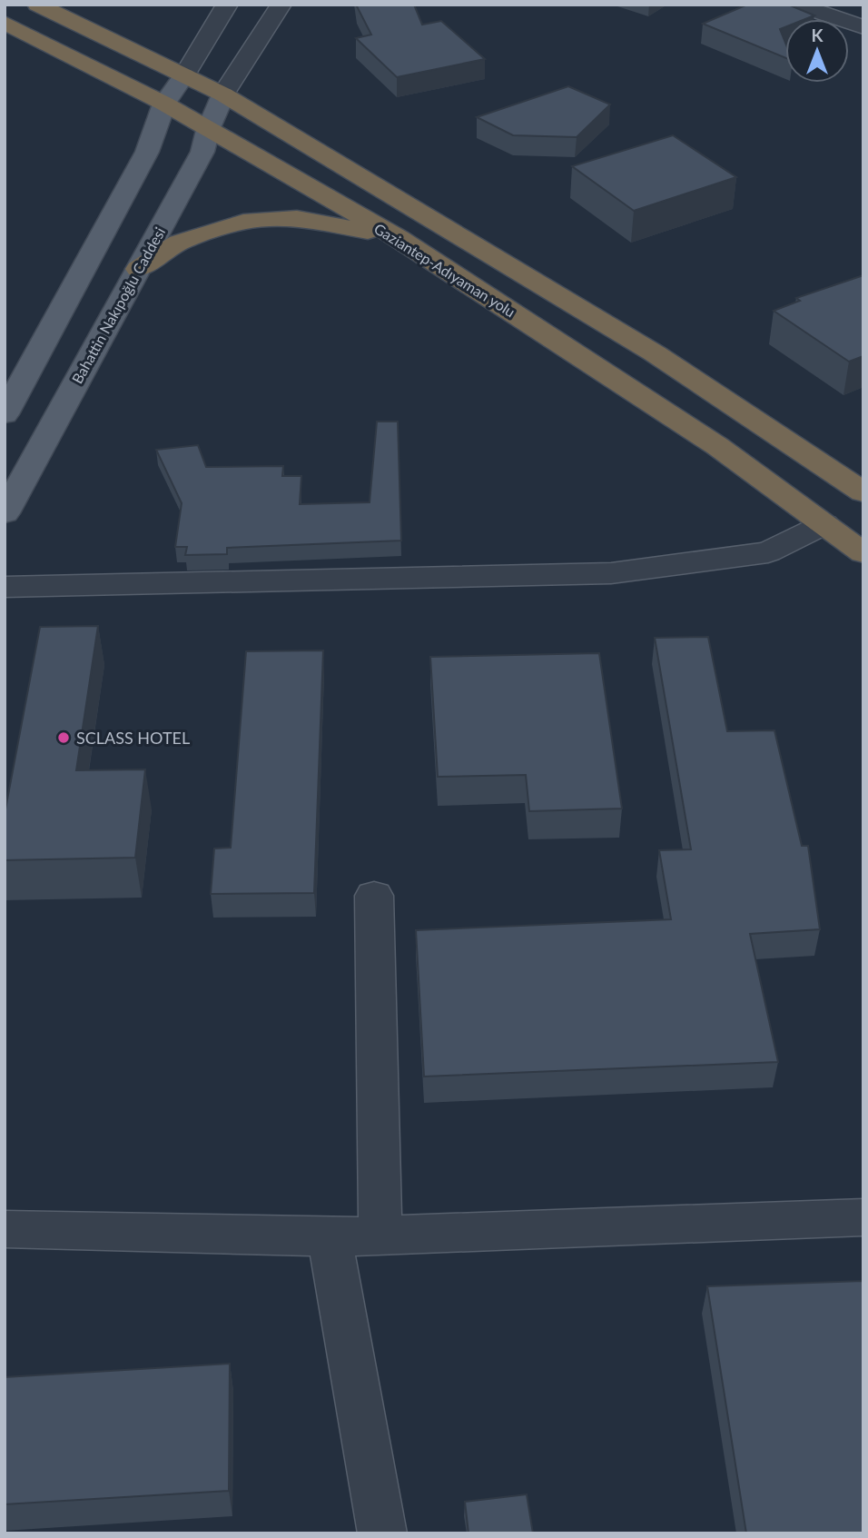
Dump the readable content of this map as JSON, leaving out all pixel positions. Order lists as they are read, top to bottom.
{
  "streets": {
    "highway": ["Gaziantep-Adıyaman yolu"],
    "main road": ["Bahattin Nakıpoğlu Caddesi"]
  },
  "crossings": [
    ["Gaziantep-Adıyaman yolu", "Bahattin Nakıpoğlu Caddesi"]
  ],
  "places": ["SCLASS HOTEL"],
  "north": "top"
}
